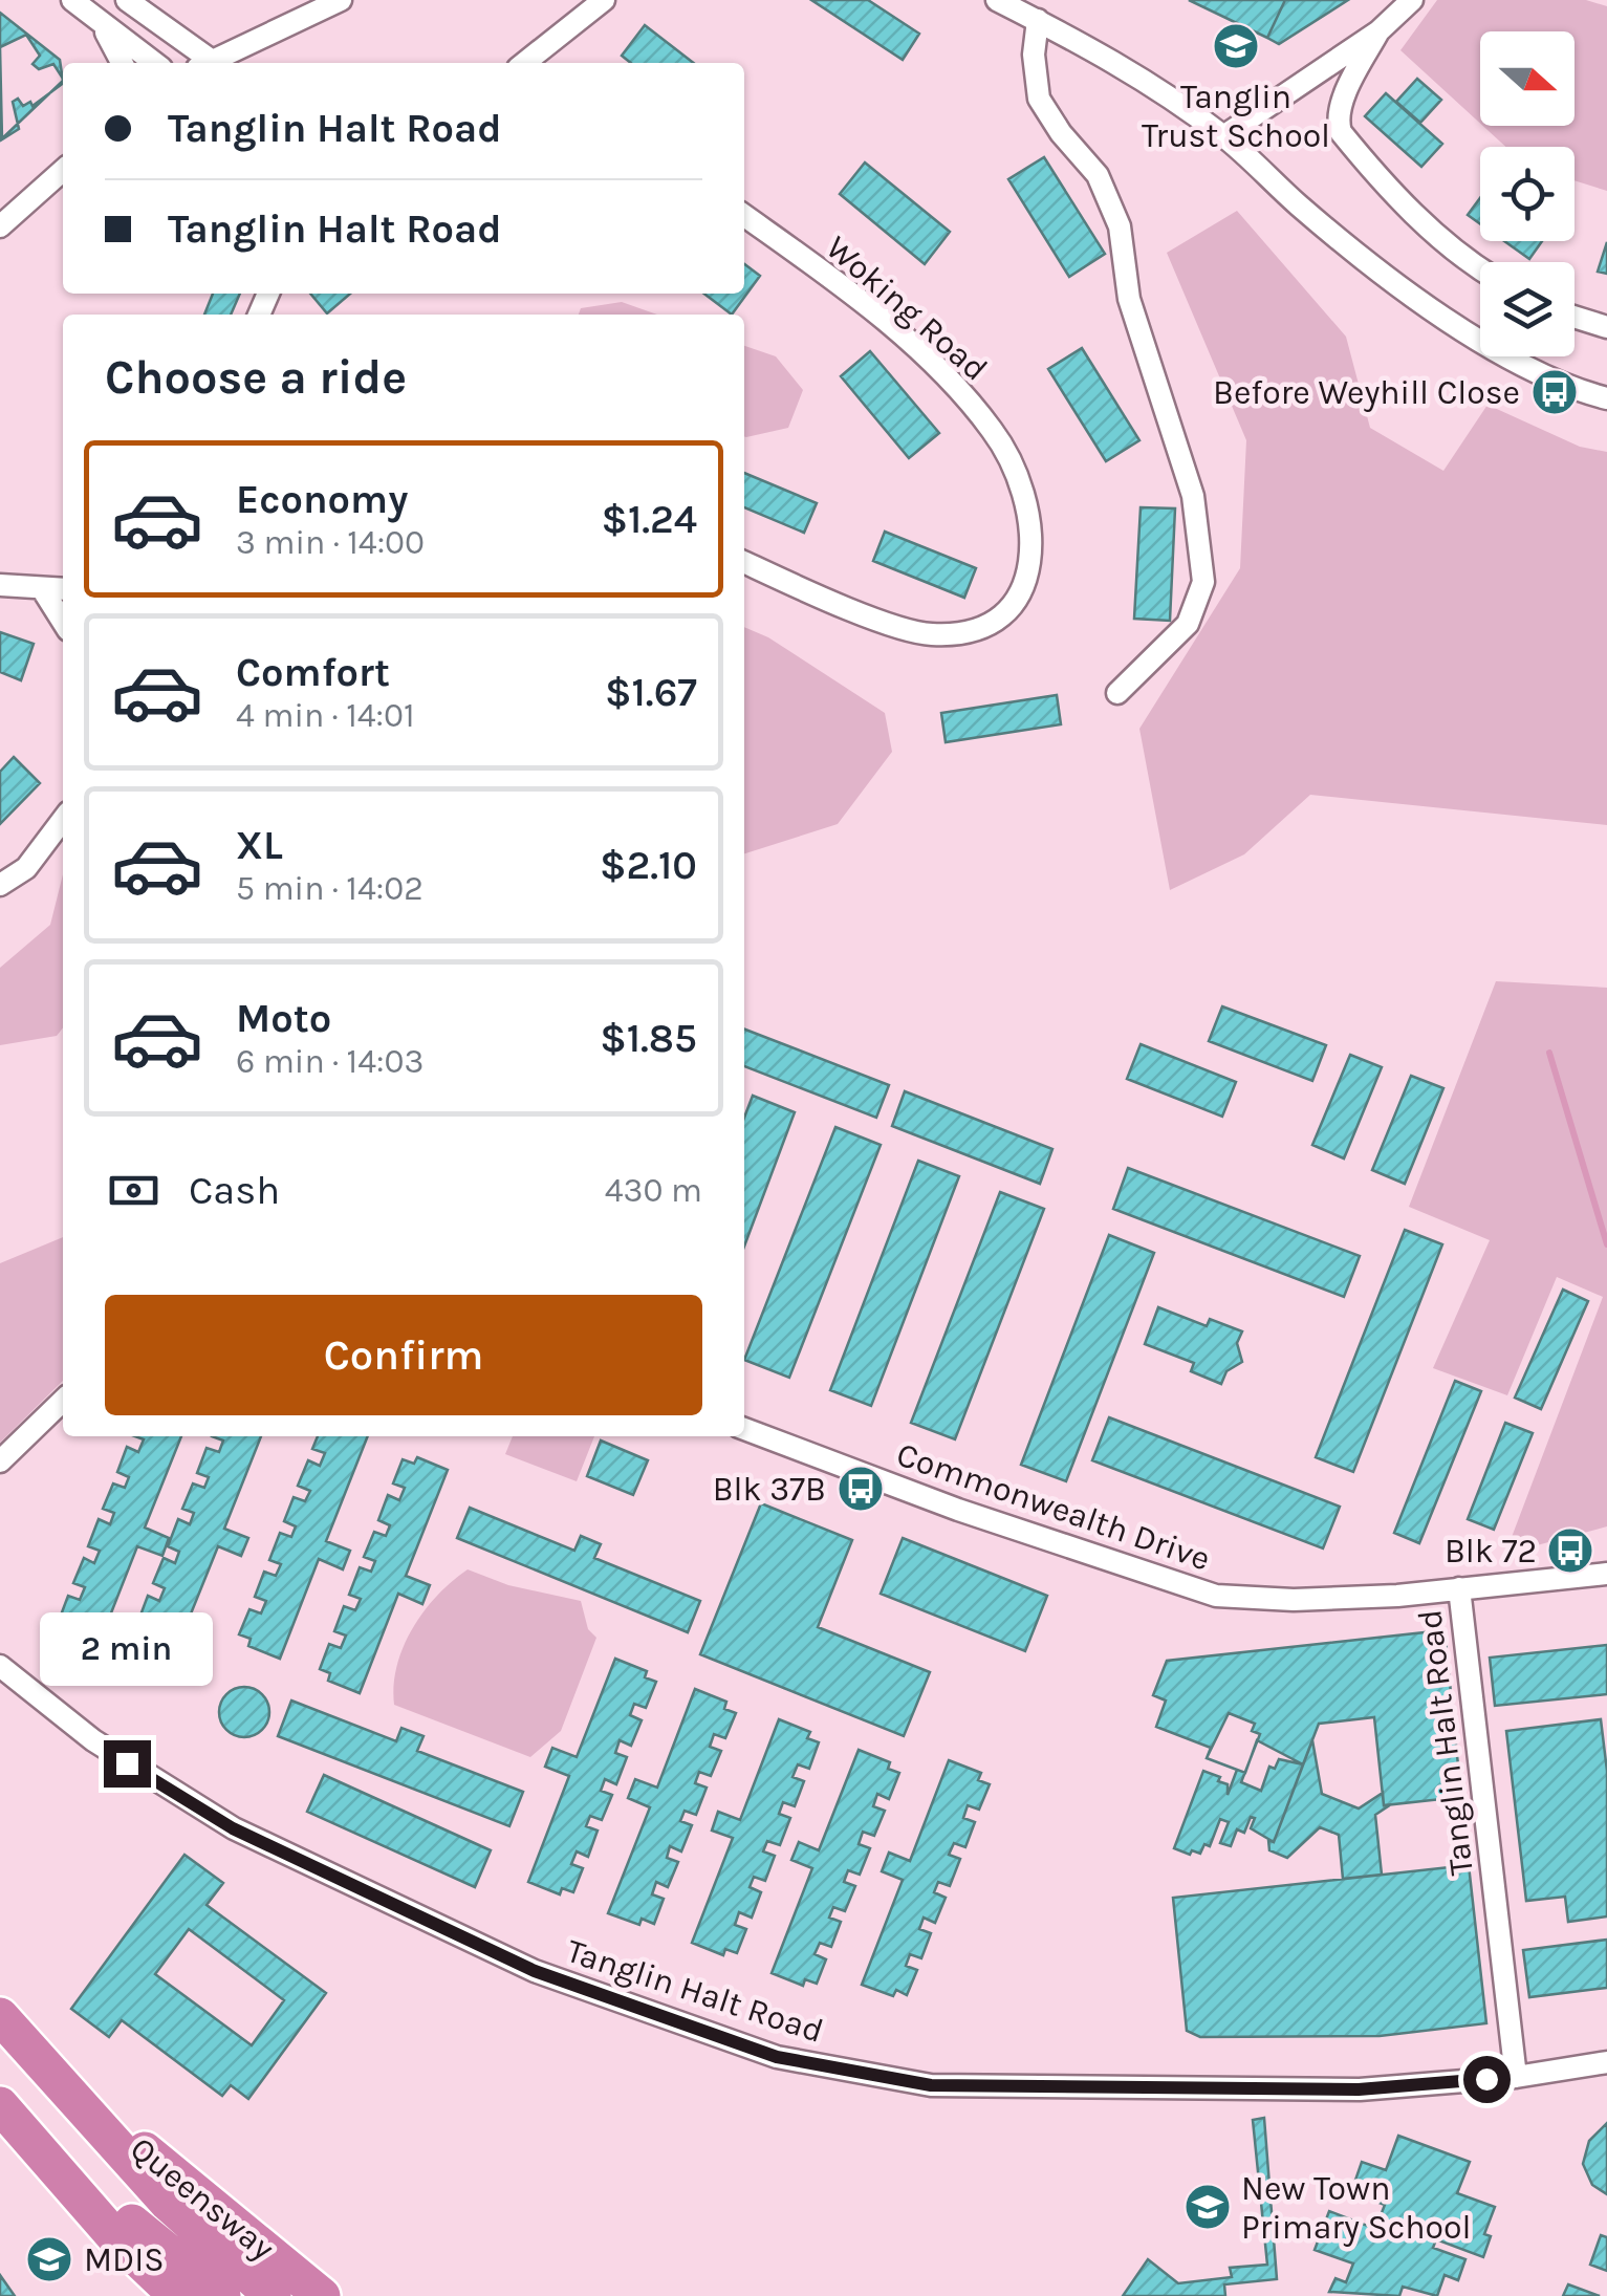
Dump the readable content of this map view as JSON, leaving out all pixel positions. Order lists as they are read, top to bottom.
{
  "streets": {
    "highway": ["Queensway"],
    "street": ["Woking Road", "Commonwealth Drive", "Tanglin Halt Road"]
  },
  "crossings": [
    ["Commonwealth Drive", "Tanglin Halt Road"]
  ],
  "places": {
    "school or university": ["Tanglin Trust School", "New Town Primary School", "MDIS"],
    "bus stop": ["Before Weyhill Close", "Blk 37B", "Blk 72"]
  },
  "north": "right",
  "page": {
    "banner": ["Tanglin Halt Road", "Tanglin Halt Road"],
    "heading": "Choose a ride",
    "list": [
      {
        "name": "Economy",
        "note": "3 min · 14:00",
        "value": "$1.24"
      },
      {
        "name": "Comfort",
        "note": "4 min · 14:01",
        "value": "$1.67"
      },
      {
        "name": "XL",
        "note": "5 min · 14:02",
        "value": "$2.10"
      },
      {
        "name": "Moto",
        "note": "6 min · 14:03",
        "value": "$1.85"
      }
    ],
    "pay": ["Cash", "430 m"],
    "buttons": "Confirm",
    "bubble": "2 min"
  }
}
